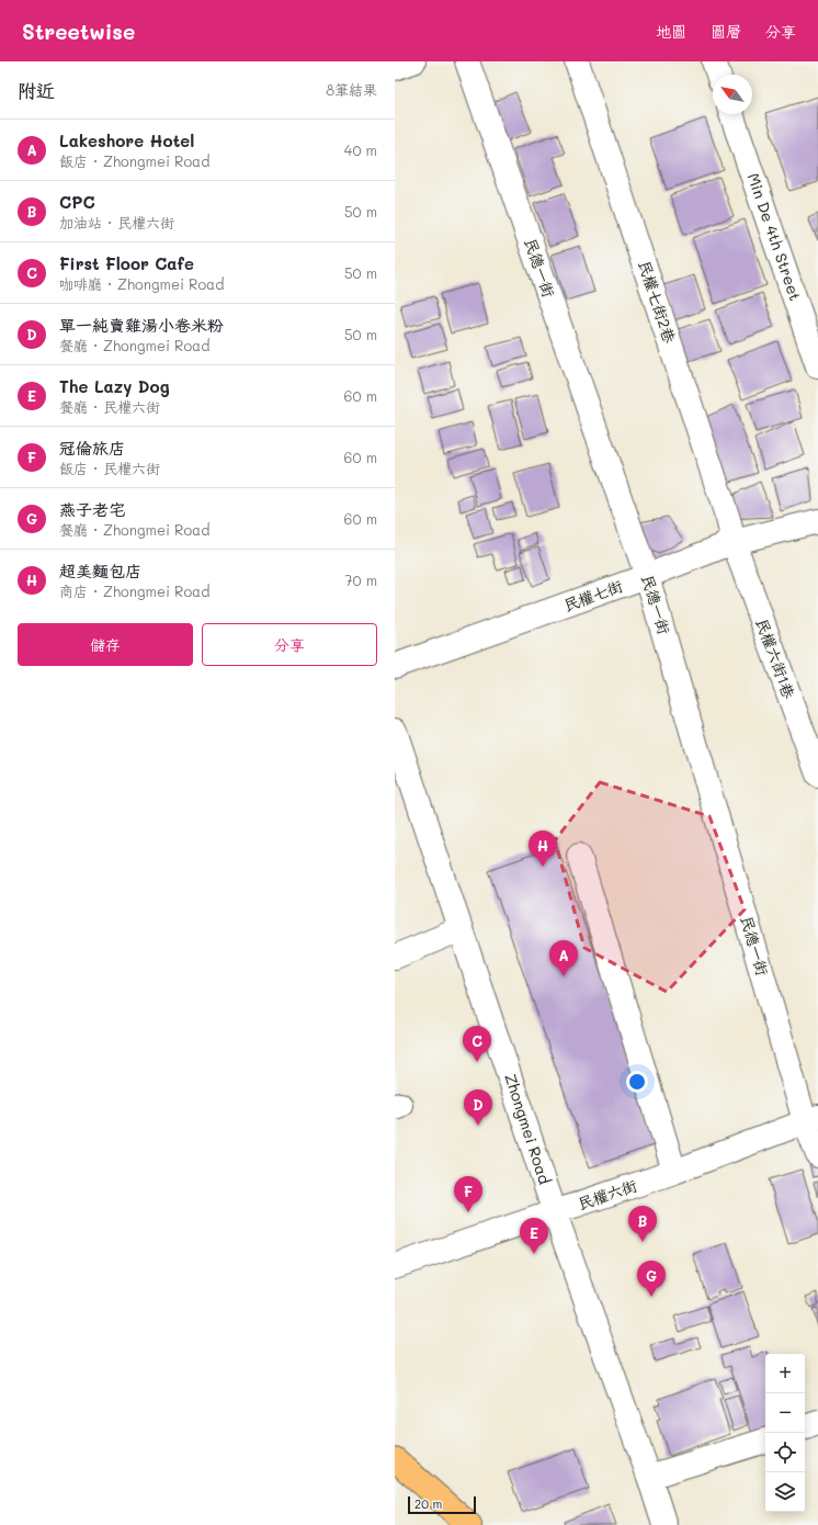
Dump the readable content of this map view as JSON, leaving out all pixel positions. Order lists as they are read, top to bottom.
{
  "streets": {
    "street": [
      "Min De 4th Street",
      "民德一街",
      "民權七街2巷",
      "民權七街",
      "民權六街1巷",
      "Zhongmei Road",
      "民權六街"
    ]
  },
  "crossings": [
    ["民德一街", "民權七街"],
    ["民德一街", "民權六街"],
    ["民權七街2巷", "民權七街"],
    ["民權七街2巷", "民權六街1巷"],
    ["民權七街", "民權六街1巷"],
    ["Zhongmei Road", "民權六街"]
  ],
  "scale_bar": "20 m",
  "north": "top left",
  "page": {
    "header": "Streetwise",
    "nav": ["地圖", "圖層", "分享"],
    "heading": ["附近", "8筆結果"],
    "list": [
      {
        "mark": "A",
        "name": "Lakeshore Hotel",
        "note": "飯店 · Zhongmei Road",
        "value": "40 m"
      },
      {
        "mark": "B",
        "name": "CPC",
        "note": "加油站 · 民權六街",
        "value": "50 m"
      },
      {
        "mark": "C",
        "name": "First Floor Cafe",
        "note": "咖啡廳 · Zhongmei Road",
        "value": "50 m"
      },
      {
        "mark": "D",
        "name": "單一純賣雞湯小卷米粉",
        "note": "餐廳 · Zhongmei Road",
        "value": "50 m"
      },
      {
        "mark": "E",
        "name": "The Lazy Dog",
        "note": "餐廳 · 民權六街",
        "value": "60 m"
      },
      {
        "mark": "F",
        "name": "冠倫旅店",
        "note": "飯店 · 民權六街",
        "value": "60 m"
      },
      {
        "mark": "G",
        "name": "燕子老宅",
        "note": "餐廳 · Zhongmei Road",
        "value": "60 m"
      },
      {
        "mark": "H",
        "name": "超美麵包店",
        "note": "商店 · Zhongmei Road",
        "value": "70 m"
      }
    ],
    "buttons": ["儲存", "分享"],
    "pins": [
      "H",
      "A",
      "C",
      "D",
      "F",
      "B",
      "E",
      "G"
    ],
    "map_buttons": ["+", "−"],
    "scale": "20 m"
  }
}
